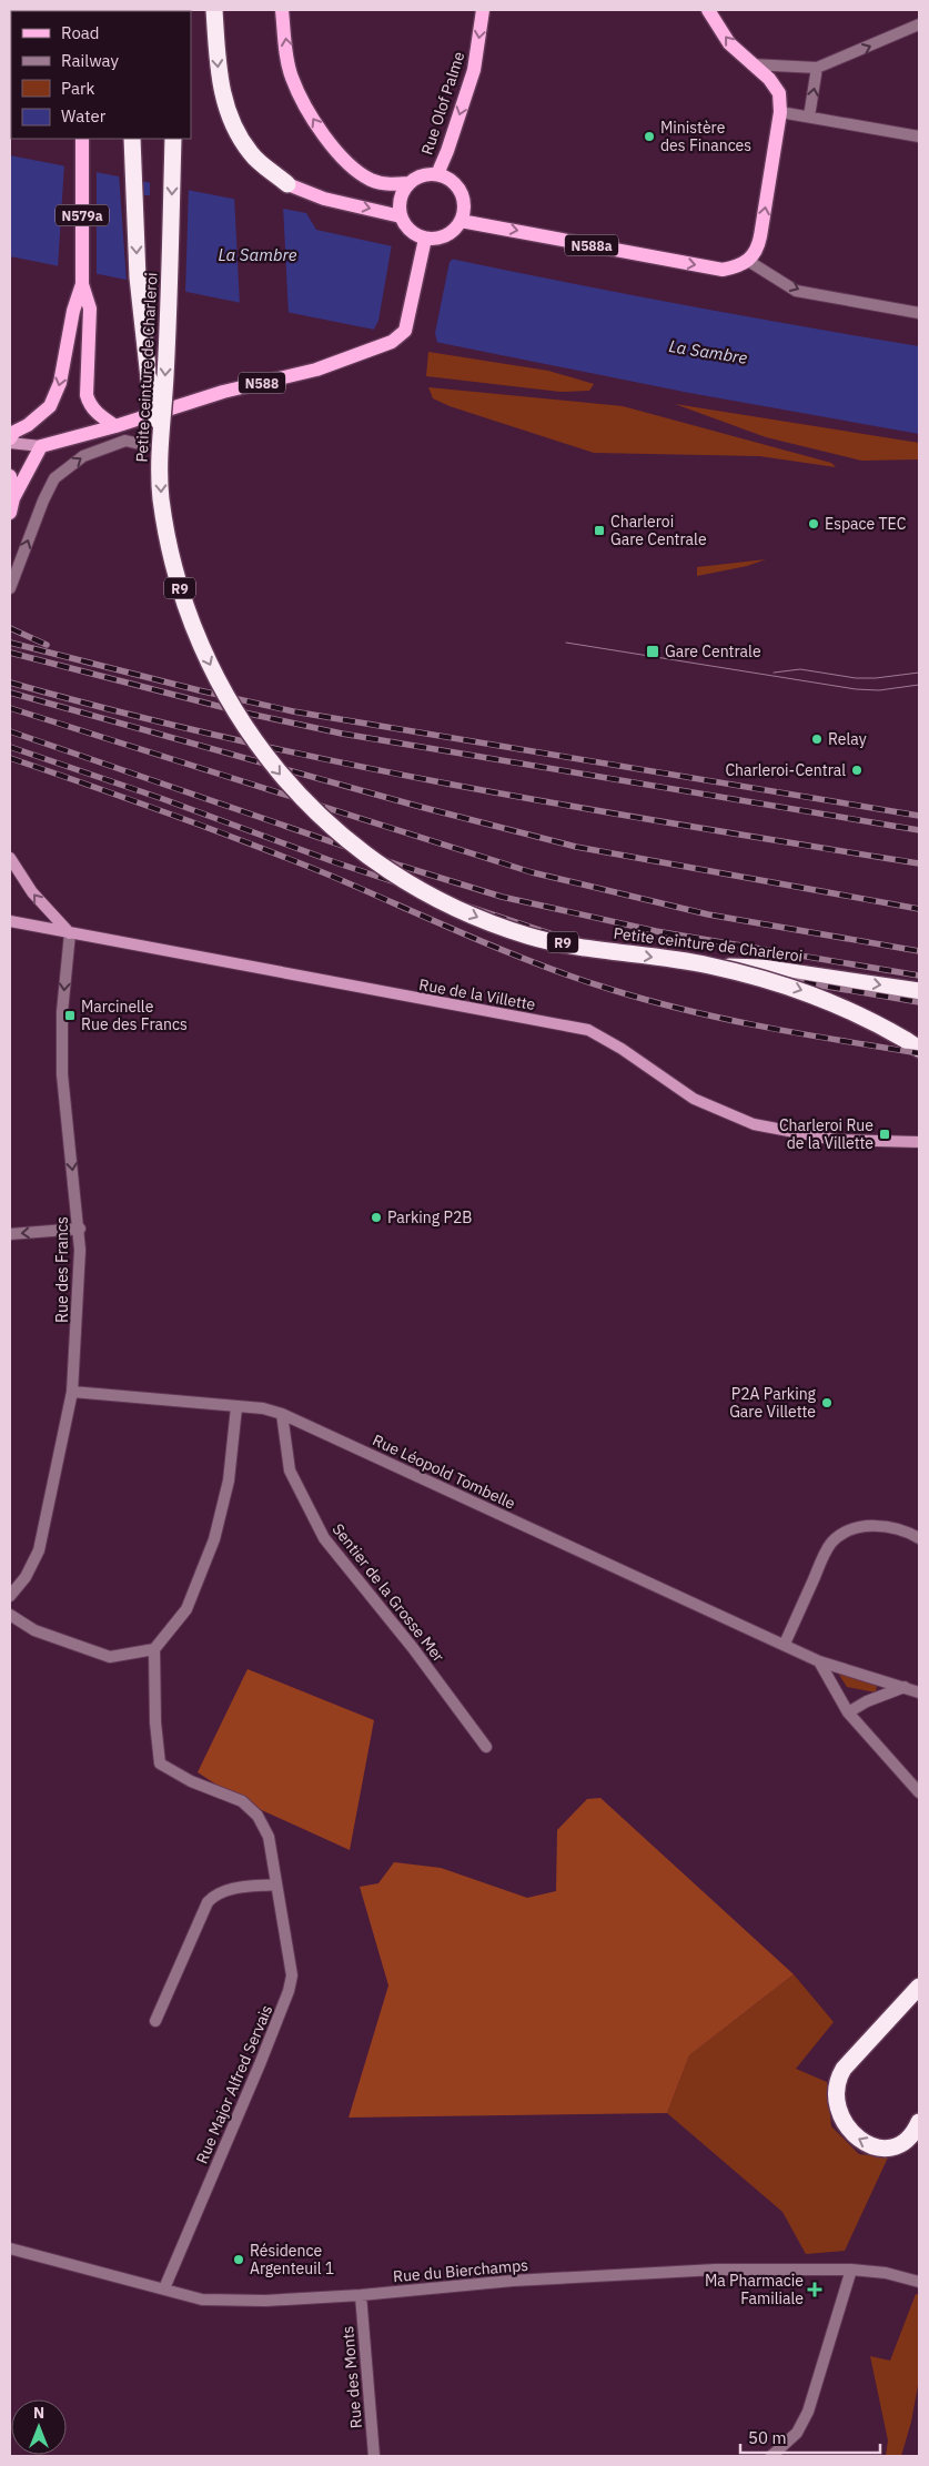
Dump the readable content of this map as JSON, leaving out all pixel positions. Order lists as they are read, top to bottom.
{
  "streets": {
    "highway": ["Petite ceinture de Charleroi", "R9"],
    "main road": [
      "Rue Olof Palme",
      "N579a",
      "N588a",
      "N588"
    ],
    "street": [
      "Rue de la Villette",
      "Rue des Francs",
      "Rue Léopold Tombelle",
      "Sentier de la Grosse Mer",
      "Rue Major Alfred Servais",
      "Rue du Bierchamps",
      "Rue des Monts"
    ]
  },
  "crossings": [
    ["Rue Olof Palme", "N588a"],
    ["Rue Olof Palme", "N588"],
    ["N579a", "N588"],
    ["N588a", "N588"],
    ["Rue de la Villette", "Rue des Francs"],
    ["Rue des Francs", "Rue Léopold Tombelle"],
    ["Rue Léopold Tombelle", "Sentier de la Grosse Mer"],
    ["Rue Major Alfred Servais", "Rue du Bierchamps"],
    ["Rue du Bierchamps", "Rue des Monts"]
  ],
  "one_way": ["Petite ceinture de Charleroi", "Rue des Francs"],
  "water": ["La Sambre"],
  "places": {
    "other": [
      "Ministère des Finances",
      "Espace TEC",
      "Relay",
      "Charleroi-Central",
      "Parking P2B",
      "P2A Parking Gare Villette",
      "Résidence Argenteuil 1"
    ],
    "transit": [
      "Charleroi Gare Centrale",
      "Gare Centrale",
      "Marcinelle Rue des Francs",
      "Charleroi Rue de la Villette"
    ],
    "health": ["Ma Pharmacie Familiale"]
  },
  "legend": [
    "Road",
    "Railway",
    "Park",
    "Water"
  ],
  "scale_bar": "50 m",
  "north": "top"
}
